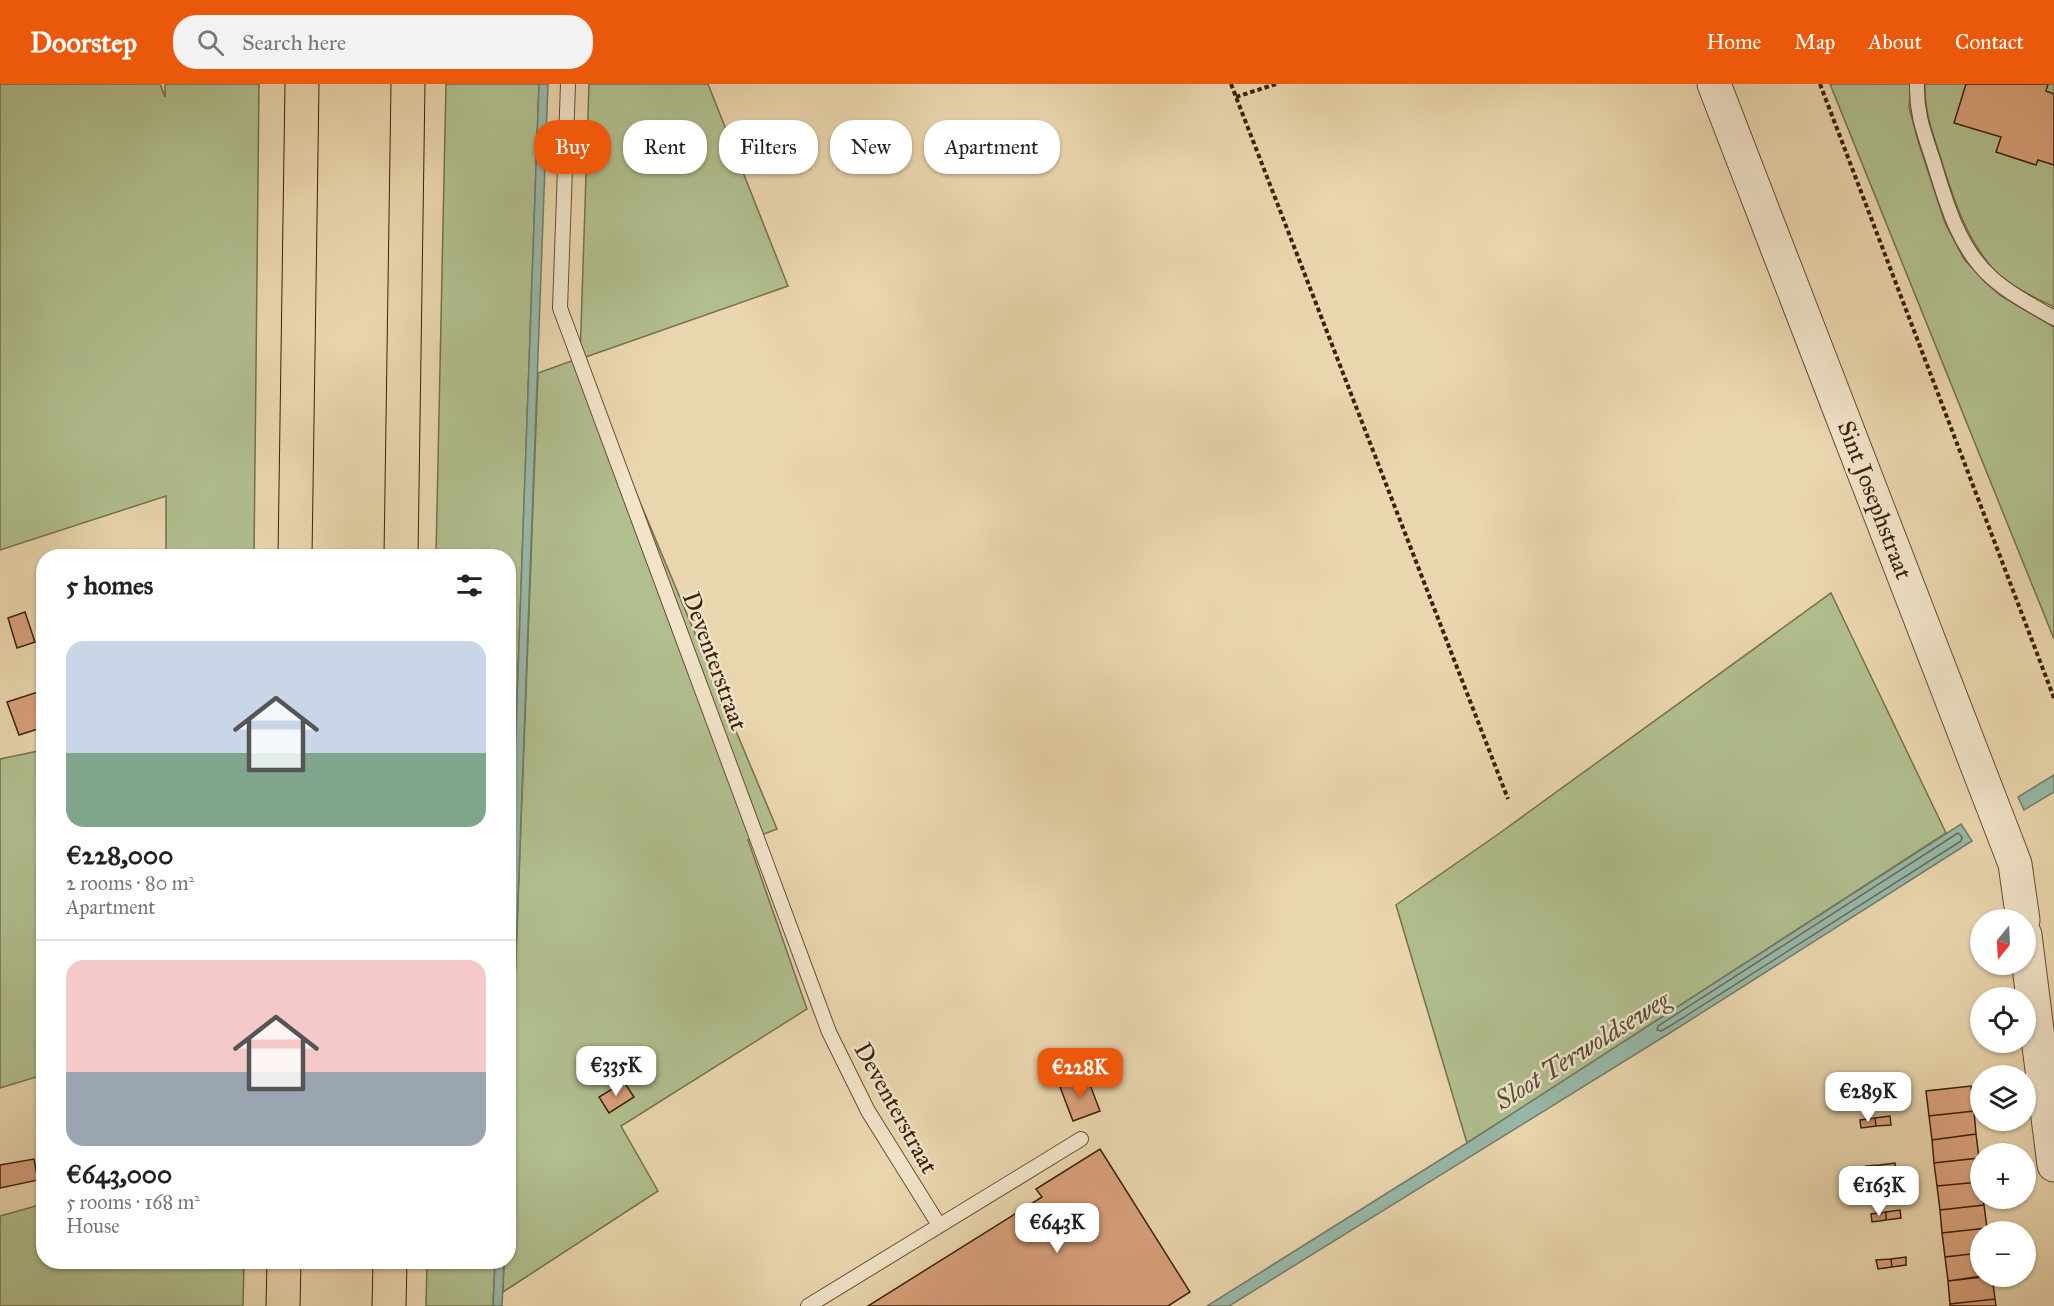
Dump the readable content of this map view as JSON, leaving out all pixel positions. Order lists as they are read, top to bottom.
{
  "streets": {
    "street": ["Sint Josephstraat"],
    "lane": ["Deventerstraat"]
  },
  "water": ["Sloot Terwoldseweg"],
  "north": "bottom",
  "page": {
    "header": "Doorstep",
    "search": "Search here",
    "nav": [
      "Home",
      "Map",
      "About",
      "Contact"
    ],
    "chip": [
      "Buy",
      "Rent",
      "Filters",
      "New",
      "Apartment"
    ],
    "heading": "5 homes",
    "list": [
      {
        "name": "€228,000",
        "note": "2 rooms · 80 m² · Apartment"
      },
      {
        "name": "€643,000",
        "note": "5 rooms · 168 m² · House"
      }
    ],
    "map_buttons": ["+", "−"],
    "price": [
      "€335K",
      "€228K",
      "€289K",
      "€163K",
      "€643K"
    ]
  }
}
